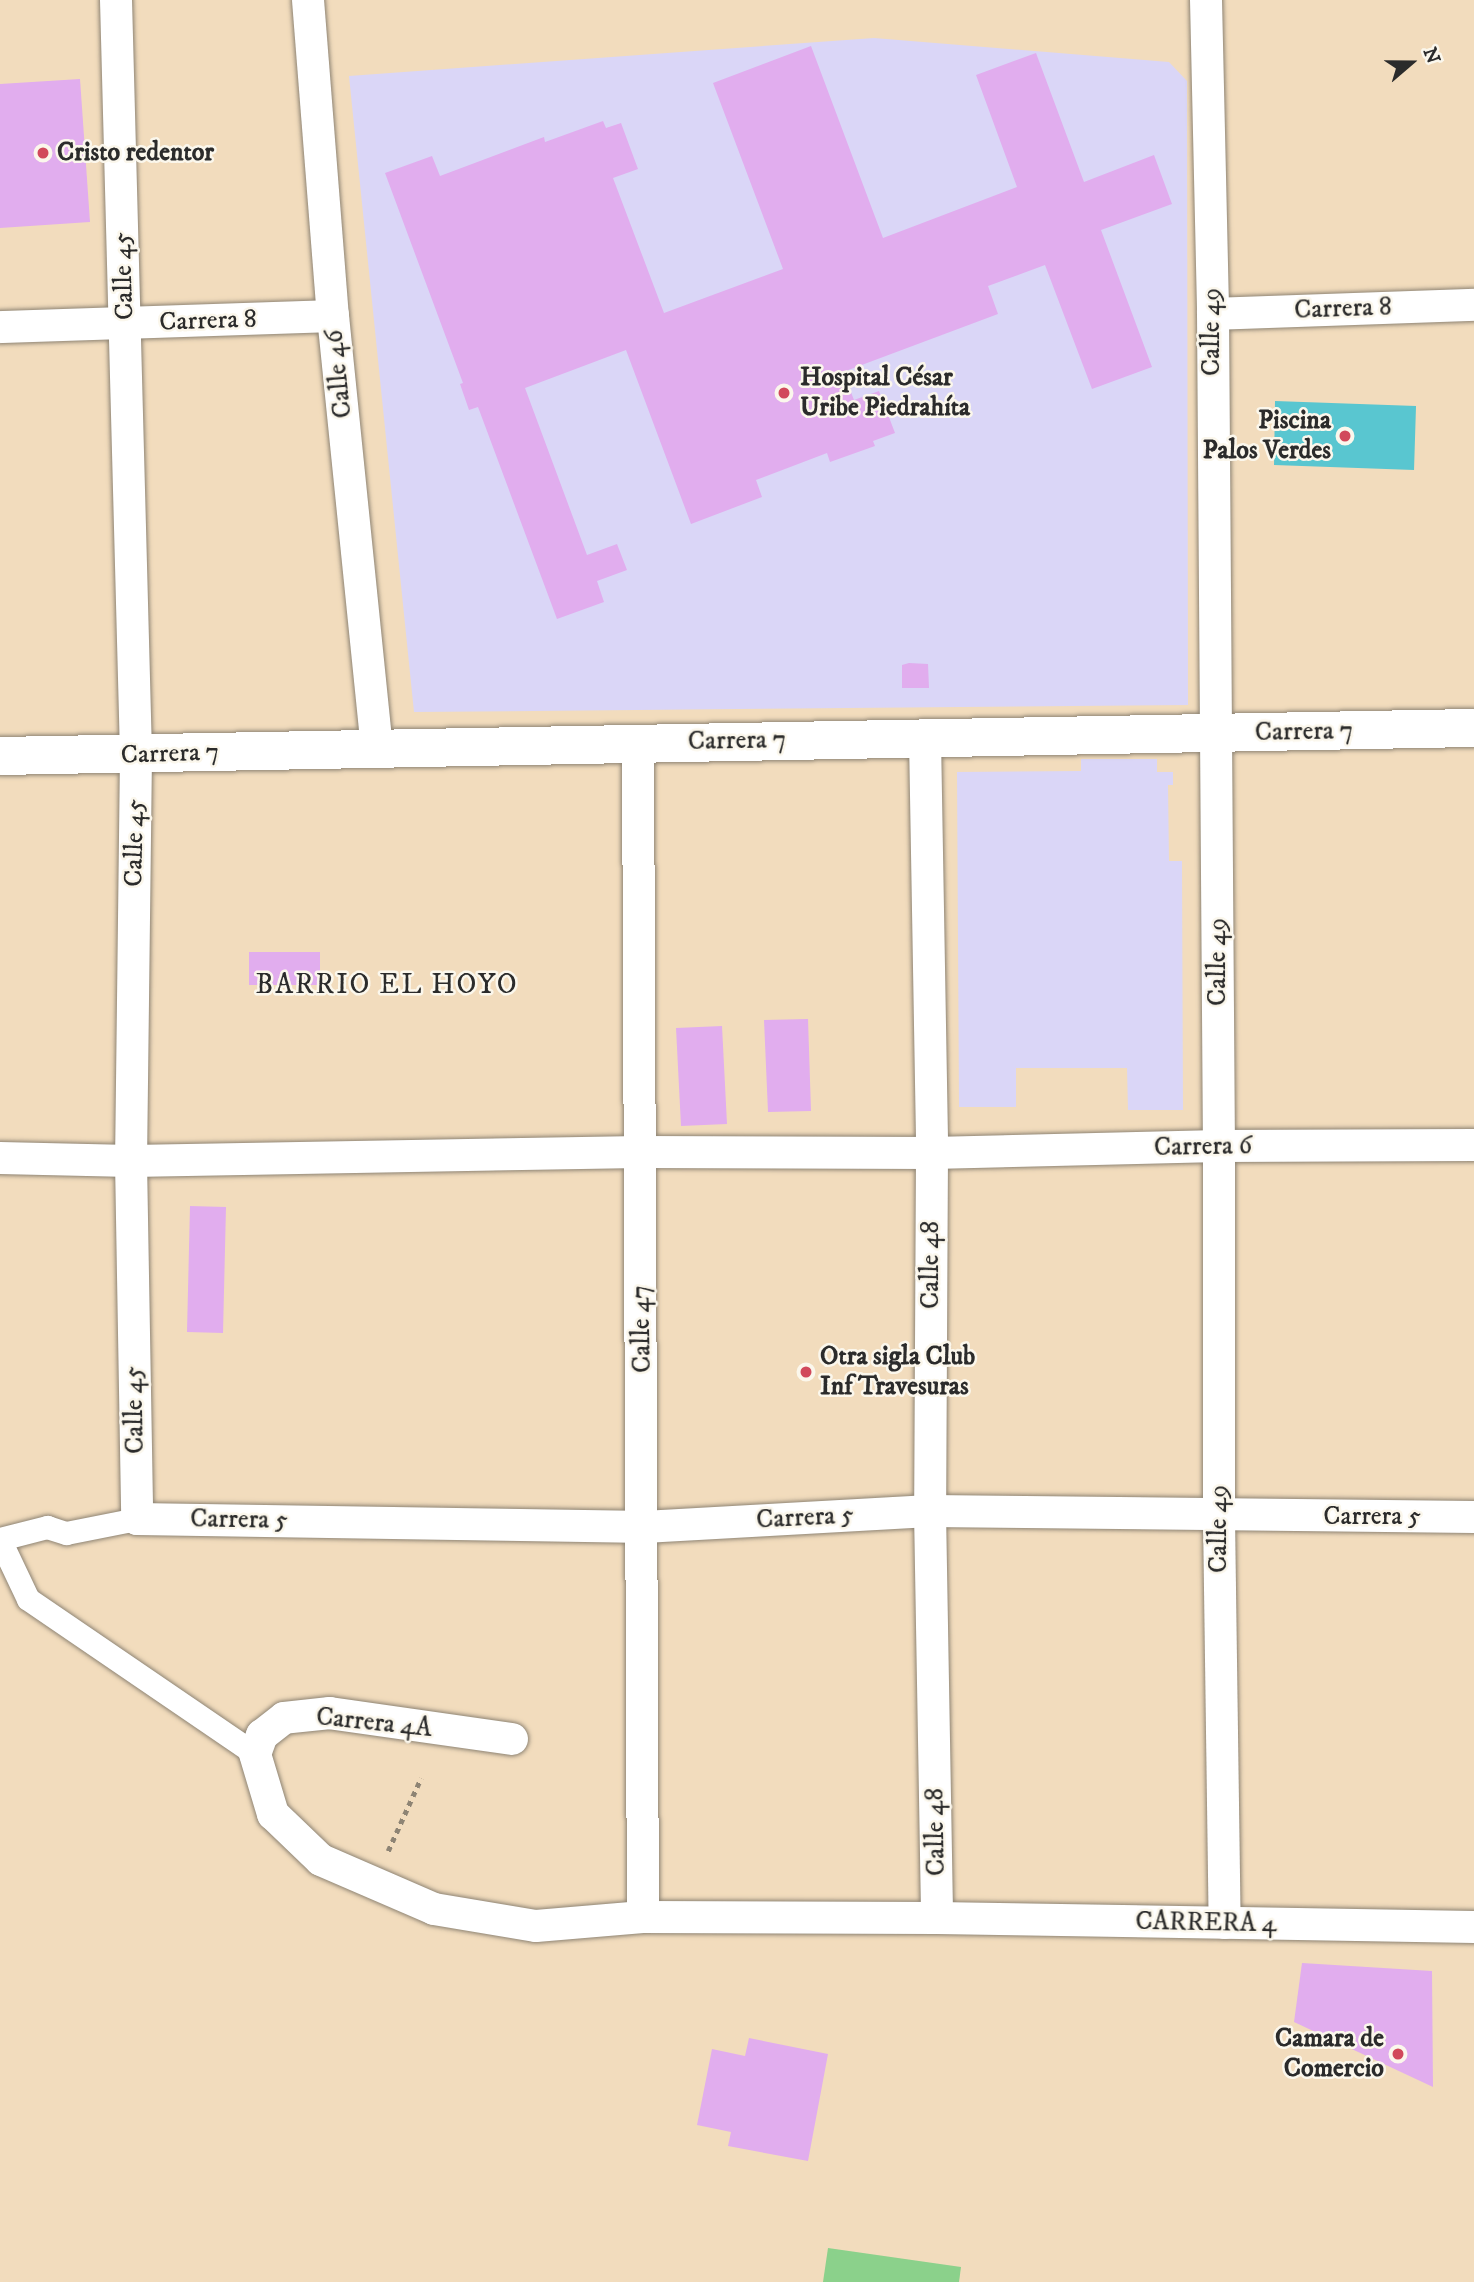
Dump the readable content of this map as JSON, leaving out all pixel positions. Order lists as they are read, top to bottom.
{
  "streets": {
    "main road": ["Carrera 7"],
    "street": [
      "Calle 45",
      "Carrera 8",
      "Calle 49",
      "Calle 46",
      "Carrera 6",
      "Calle 48",
      "Calle 47",
      "Carrera 5",
      "Carrera 4A",
      "CARRERA 4"
    ]
  },
  "crossings": [
    ["Calle 45", "Carrera 8"],
    ["Calle 45", "Carrera 7"],
    ["Calle 45", "Carrera 6"],
    ["Calle 45", "Carrera 5"],
    ["Carrera 8", "Calle 49"],
    ["Carrera 8", "Calle 46"],
    ["Calle 49", "Carrera 7"],
    ["Calle 49", "Carrera 6"],
    ["Calle 49", "Carrera 5"],
    ["Calle 49", "CARRERA 4"],
    ["Calle 46", "Carrera 7"],
    ["Carrera 7", "Calle 48"],
    ["Carrera 7", "Calle 47"],
    ["Carrera 6", "Calle 48"],
    ["Carrera 6", "Calle 47"],
    ["Calle 48", "Carrera 5"],
    ["Calle 48", "CARRERA 4"],
    ["Calle 47", "Carrera 5"],
    ["Calle 47", "CARRERA 4"],
    ["Carrera 4A", "CARRERA 4"]
  ],
  "districts": ["BARRIO EL HOYO"],
  "places": [
    "Cristo redentor",
    "Hospital César Uribe Piedrahíta",
    "Piscina Palos Verdes",
    "Otra sigla Club Inf Travesuras",
    "Camara de Comercio"
  ],
  "north": "right"
}
